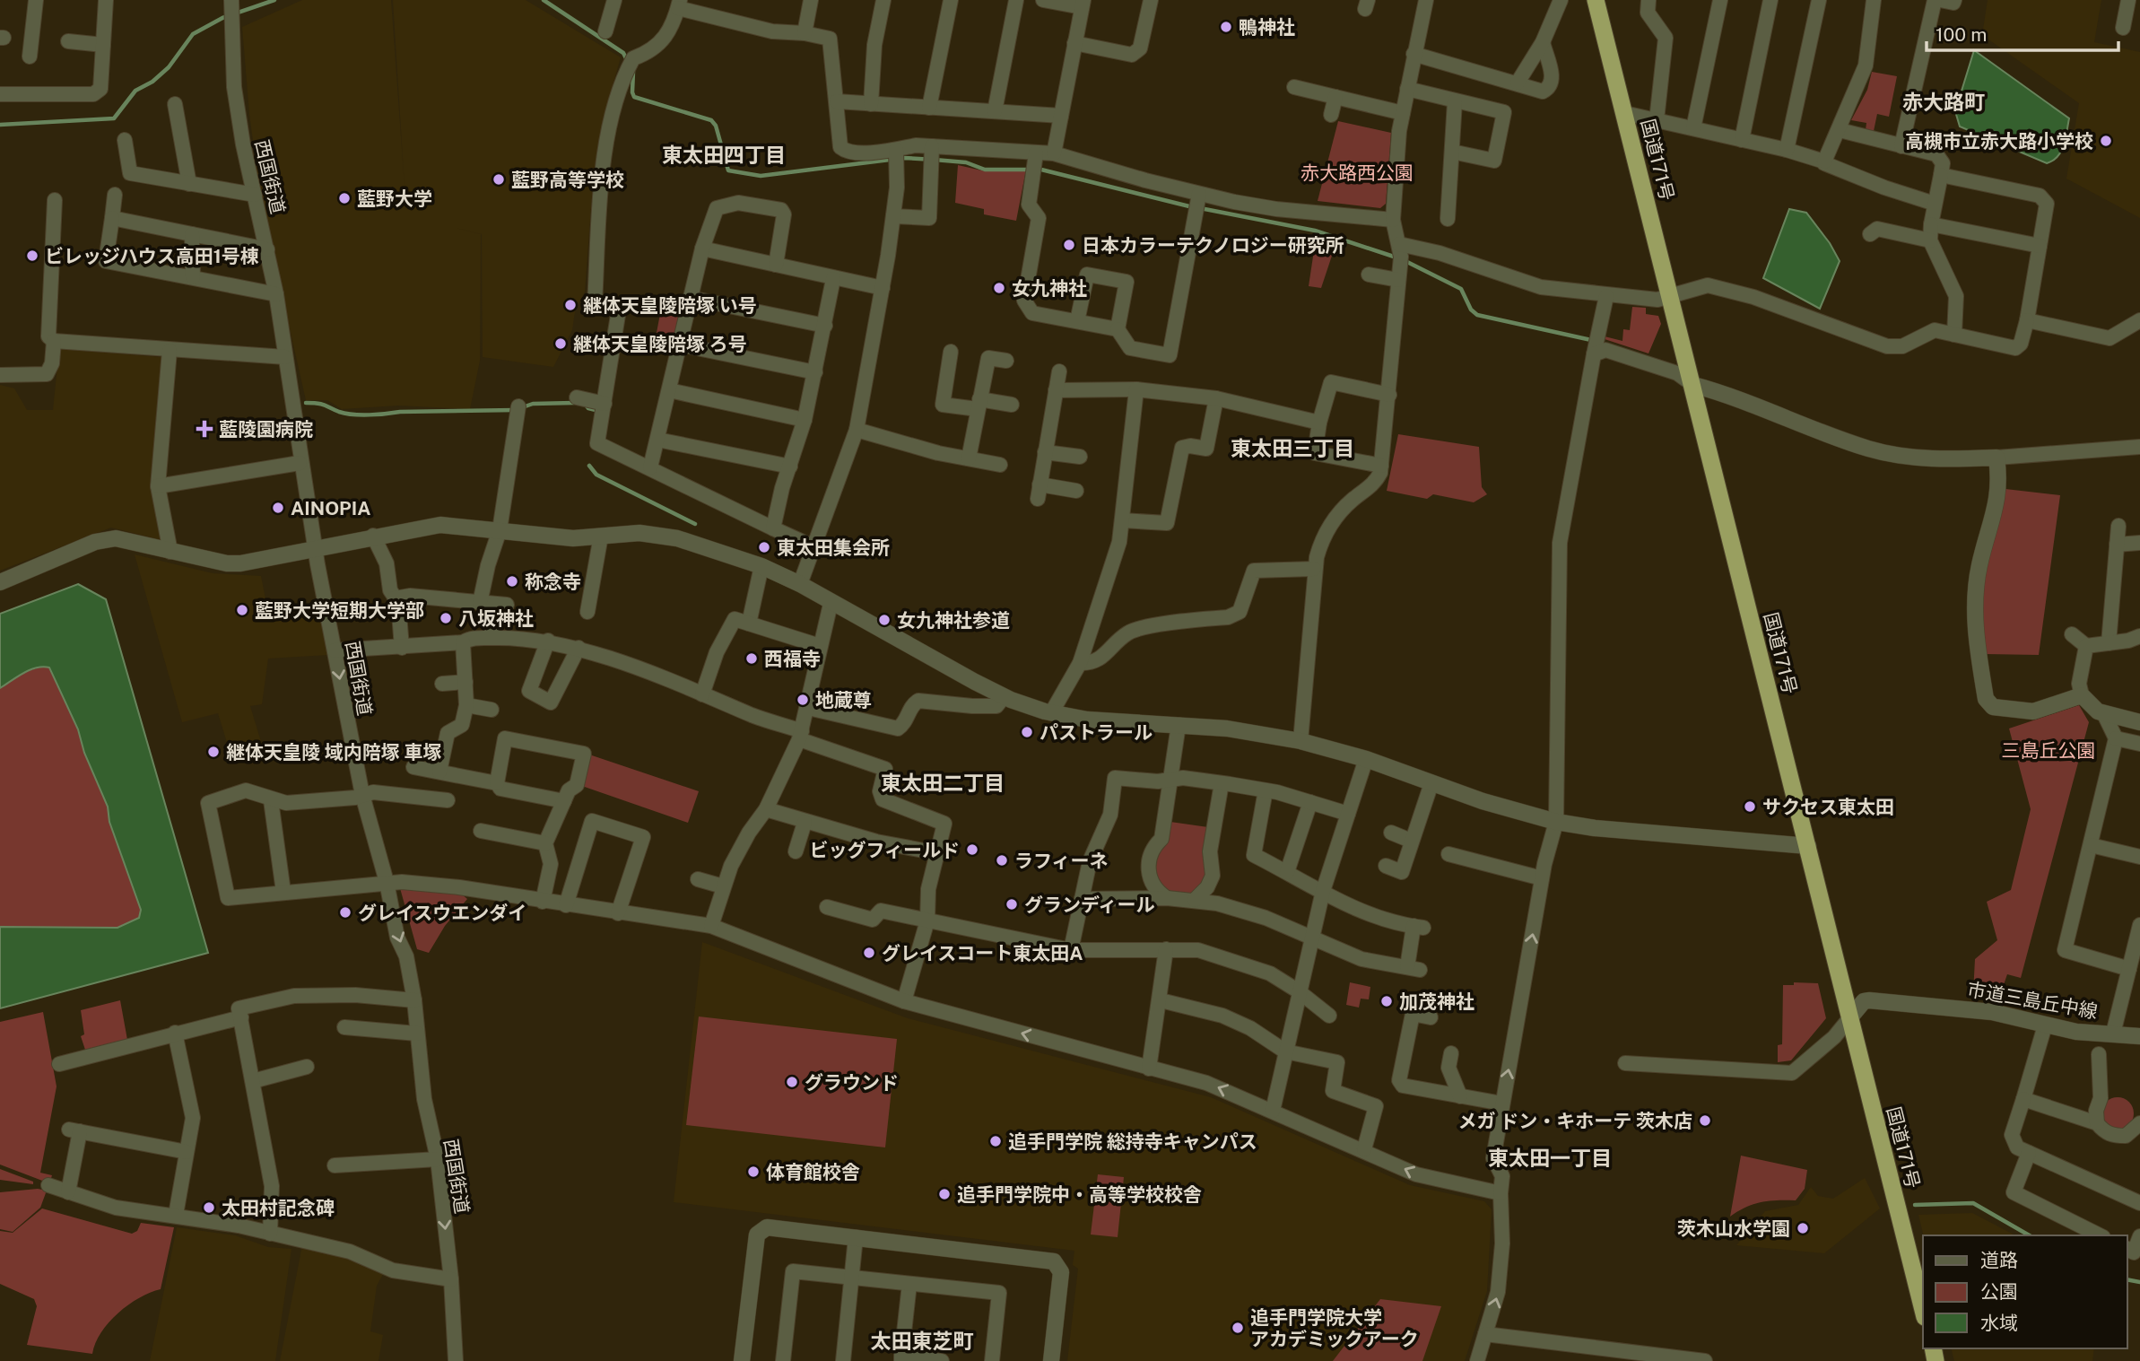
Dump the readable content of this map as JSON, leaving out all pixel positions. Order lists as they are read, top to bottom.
{
  "streets": {
    "highway": ["国道171号"],
    "street": ["西国街道", "市道三島丘中線"]
  },
  "crossings": [
    ["国道171号", "市道三島丘中線"]
  ],
  "districts": [
    "赤大路町",
    "東太田四丁目",
    "東太田三丁目",
    "東太田二丁目",
    "東太田一丁目",
    "太田東芝町"
  ],
  "parks": ["赤大路西公園", "三島丘公園"],
  "places": {
    "other": [
      "鴨神社",
      "高槻市立赤大路小学校",
      "藍野高等学校",
      "藍野大学",
      "日本カラーテクノロジー研究所",
      "ビレッジハウス高田1号棟",
      "女九神社",
      "継体天皇陵陪塚 い号",
      "継体天皇陵陪塚 ろ号",
      "AINOPIA",
      "東太田集会所",
      "称念寺",
      "藍野大学短期大学部",
      "八坂神社",
      "女九神社参道",
      "西福寺",
      "地蔵尊",
      "パストラール",
      "継体天皇陵 域内陪塚 車塚",
      "サクセス東太田",
      "ビッグフィールド",
      "ラフィーネ",
      "グランディール",
      "グレイスウエンダイ",
      "グレイスコート東太田A",
      "加茂神社",
      "グラウンド",
      "メガ ドン・キホーテ 茨木店",
      "追手門学院 総持寺キャンパス",
      "体育館校舎",
      "追手門学院中・高等学校校舎",
      "太田村記念碑",
      "茨木山水学園",
      "追手門学院大学 アカデミックアーク"
    ],
    "health": ["藍陵園病院"]
  },
  "legend": ["道路", "公園", "水域"],
  "scale_bar": "100 m"
}
